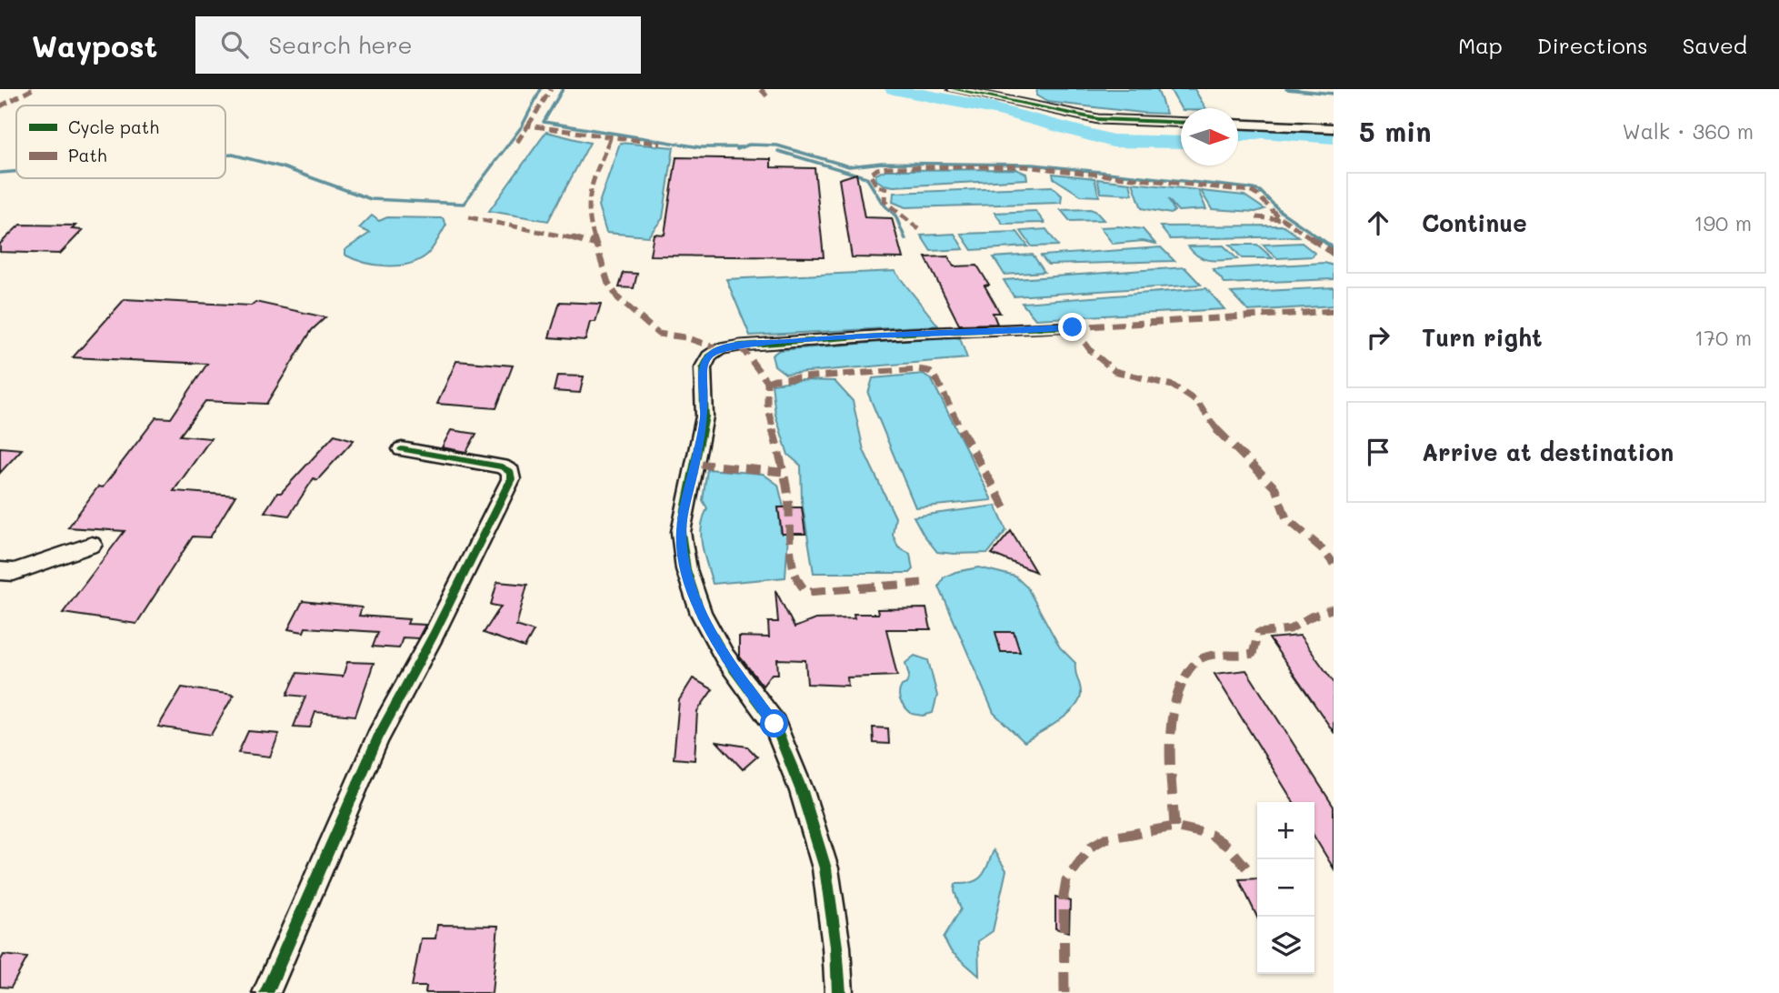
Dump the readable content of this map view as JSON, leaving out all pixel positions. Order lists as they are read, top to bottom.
{
  "legend": ["Cycle path", "Path"],
  "north": "right",
  "page": {
    "header": "Waypost",
    "search": "Search here",
    "nav": ["Map", "Directions", "Saved"],
    "heading": ["5 min", "Walk · 360 m"],
    "list": [
      ["Continue", "190 m"],
      ["Turn right", "170 m"],
      "Arrive at destination"
    ],
    "map_buttons": ["+", "−"]
  }
}
